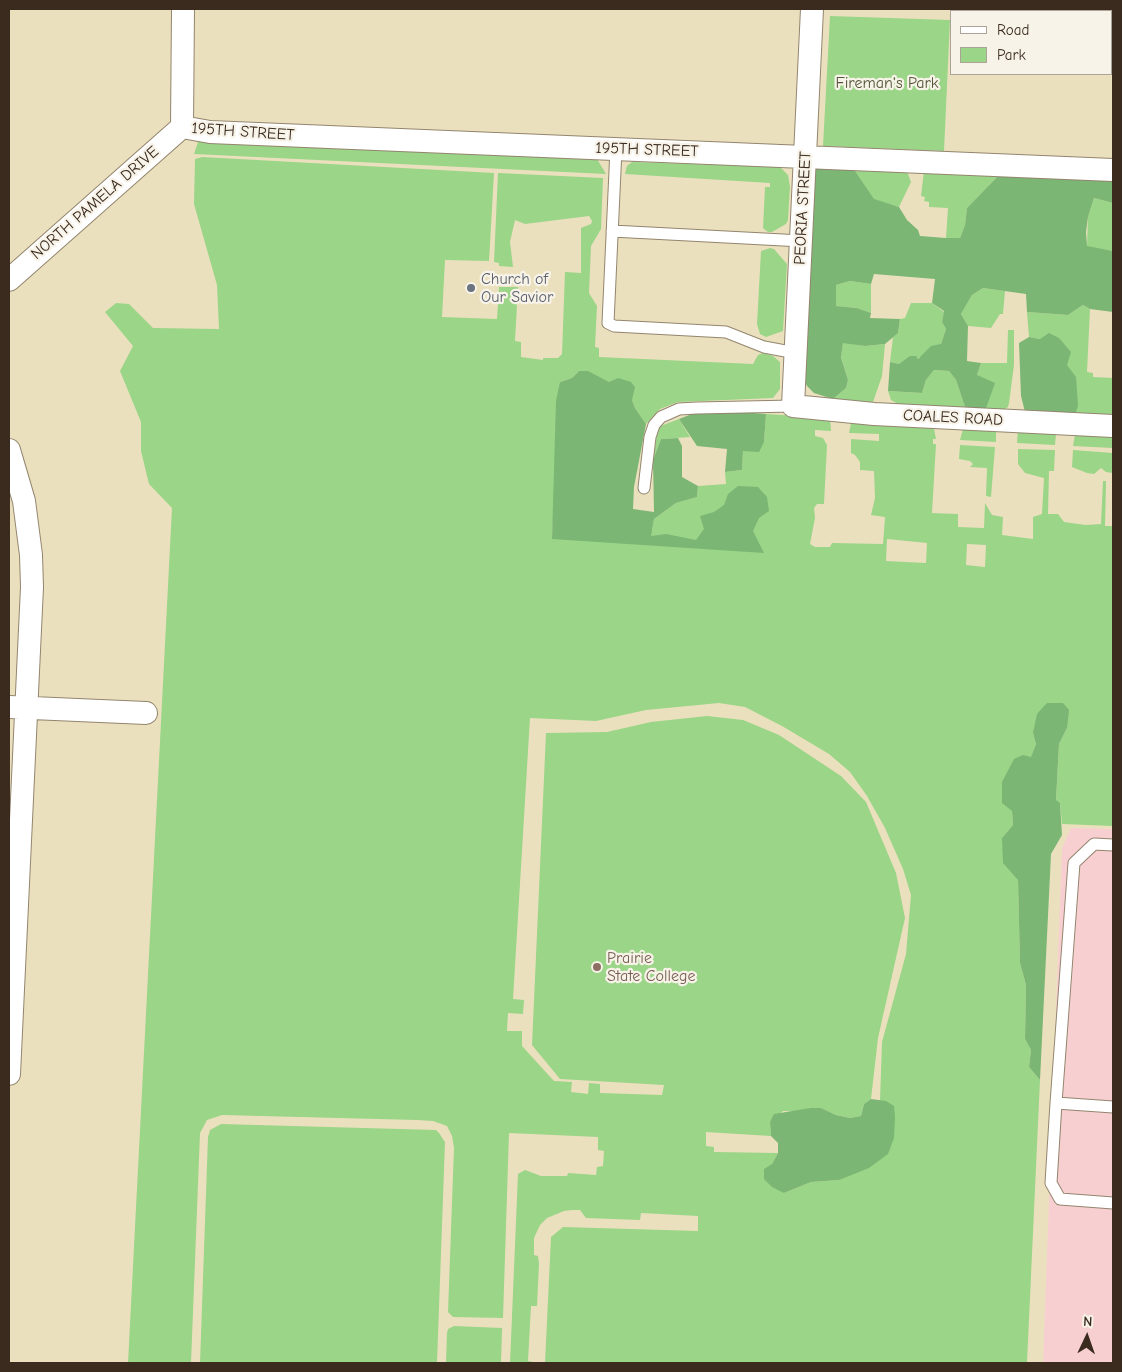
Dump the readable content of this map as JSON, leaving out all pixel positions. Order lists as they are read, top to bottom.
{
  "streets": {
    "street": [
      "195TH STREET",
      "NORTH PAMELA DRIVE",
      "PEORIA STREET",
      "COALES ROAD"
    ]
  },
  "crossings": [
    ["195TH STREET", "NORTH PAMELA DRIVE"],
    ["195TH STREET", "PEORIA STREET"],
    ["PEORIA STREET", "COALES ROAD"]
  ],
  "parks": ["Fireman's Park"],
  "places": ["Church of Our Savior", "Prairie State College"],
  "legend": ["Road", "Park"],
  "north": "top"
}
